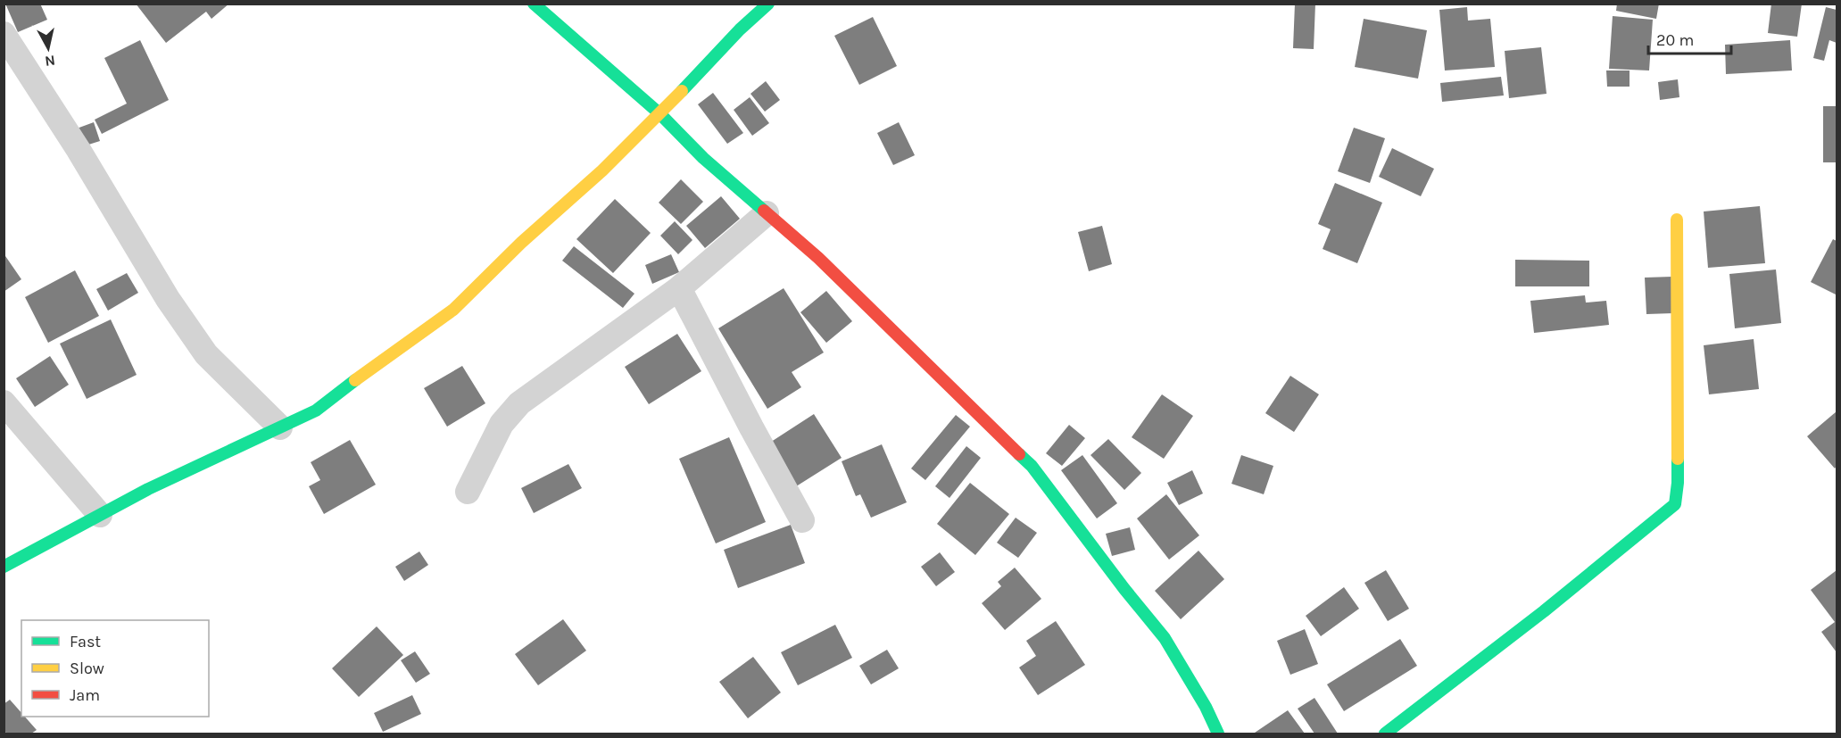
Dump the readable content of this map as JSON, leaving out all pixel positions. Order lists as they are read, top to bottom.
{
  "legend": ["Fast", "Slow", "Jam"],
  "scale_bar": "20 m",
  "north": "bottom"
}
